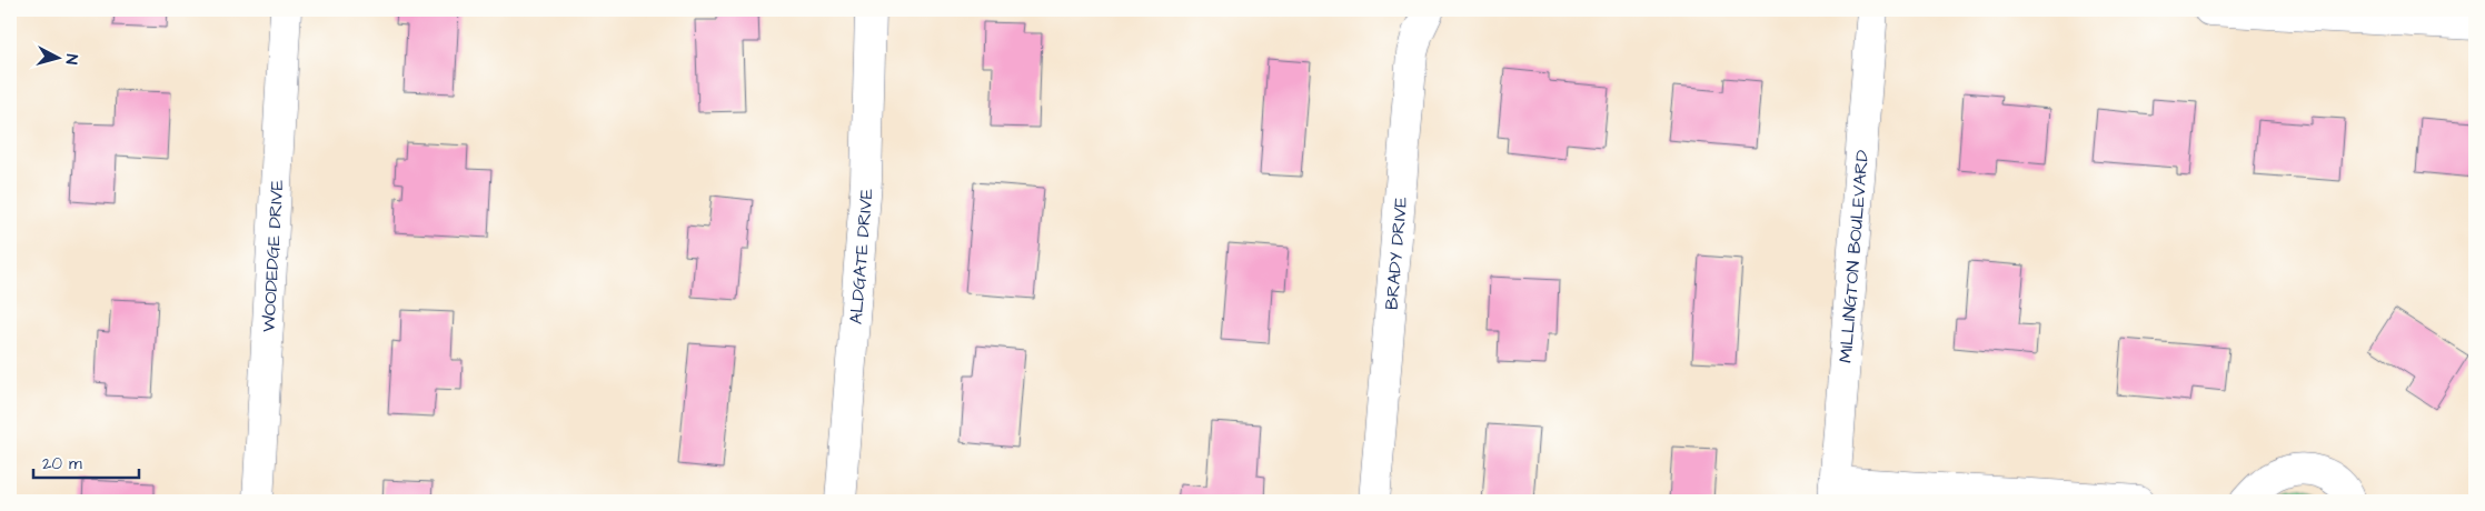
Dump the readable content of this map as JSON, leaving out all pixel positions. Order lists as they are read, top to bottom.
{
  "streets": {
    "street": [
      "BRADY DRIVE",
      "WOODEDGE DRIVE",
      "ALDGATE DRIVE",
      "MILLINGTON BOULEVARD"
    ]
  },
  "scale_bar": "20 m",
  "north": "right"
}
